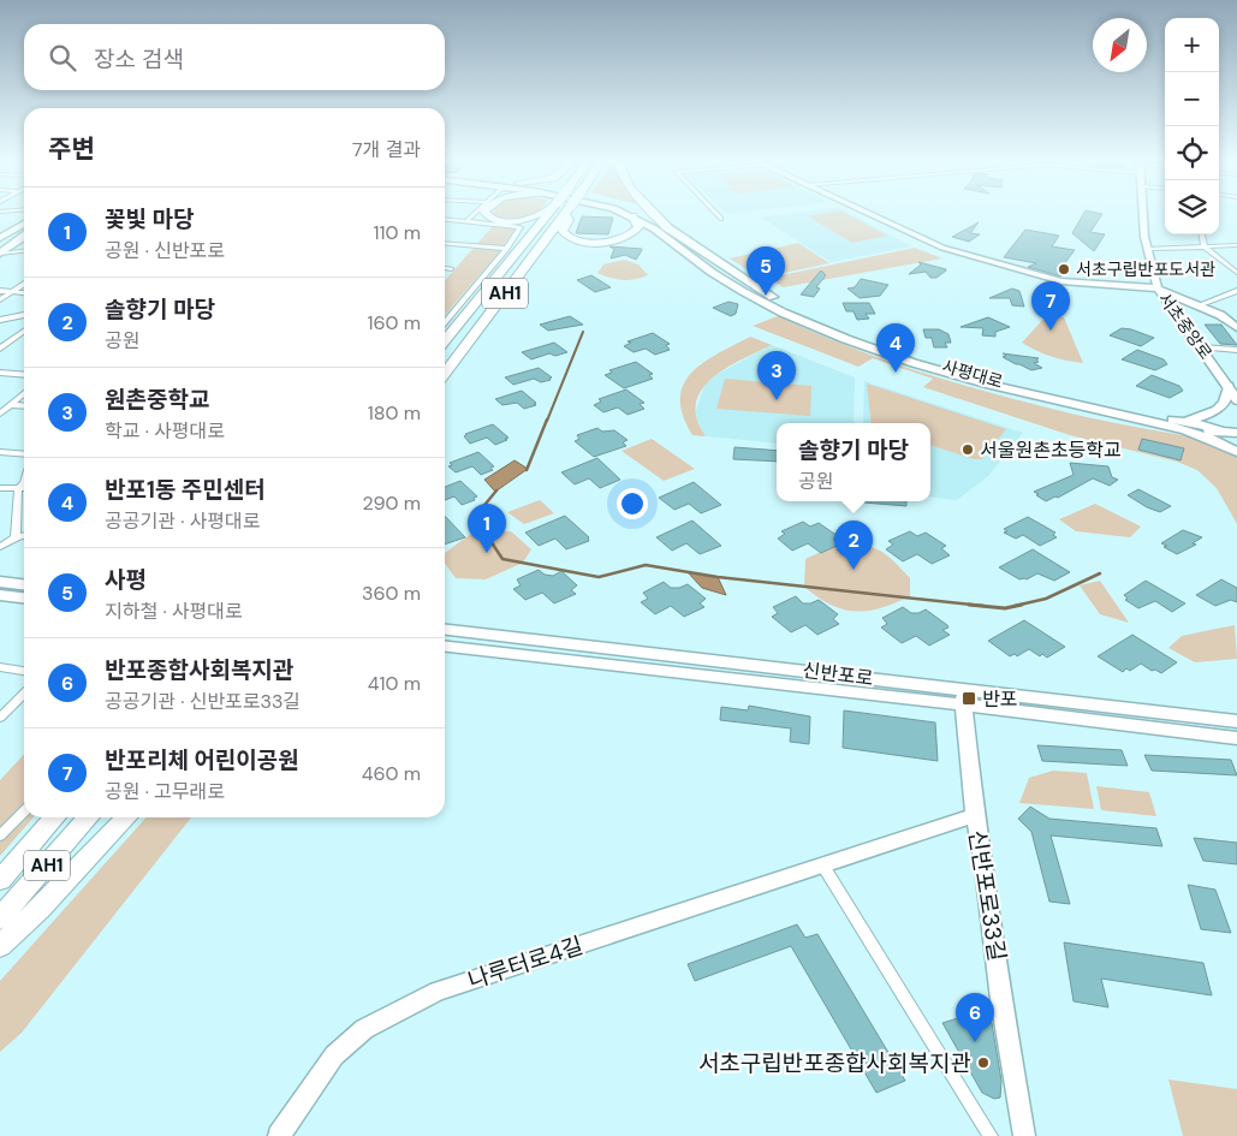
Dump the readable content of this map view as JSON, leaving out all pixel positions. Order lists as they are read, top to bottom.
{
  "streets": {
    "highway": ["AH1"],
    "main road": [
      "서초중앙로",
      "사평대로",
      "신반포로",
      "신반포로33길",
      "나루터로4길"
    ]
  },
  "crossings": [
    ["신반포로", "신반포로33길"],
    ["신반포로33길", "나루터로4길"]
  ],
  "places": {
    "other": ["서초구립반포도서관", "서울원촌초등학교", "서초구립반포종합사회복지관"],
    "transit": ["반포"]
  },
  "north": "bottom left",
  "page": {
    "map_buttons": ["+", "−"],
    "search": "장소 검색",
    "heading": ["주변", "7개 결과"],
    "list": [
      {
        "mark": "1",
        "name": "꽃빛 마당",
        "note": "공원 · 신반포로",
        "value": "110 m"
      },
      {
        "mark": "2",
        "name": "솔향기 마당",
        "note": "공원",
        "value": "160 m"
      },
      {
        "mark": "3",
        "name": "원촌중학교",
        "note": "학교 · 사평대로",
        "value": "180 m"
      },
      {
        "mark": "4",
        "name": "반포1동 주민센터",
        "note": "공공기관 · 사평대로",
        "value": "290 m"
      },
      {
        "mark": "5",
        "name": "사평",
        "note": "지하철 · 사평대로",
        "value": "360 m"
      },
      {
        "mark": "6",
        "name": "반포종합사회복지관",
        "note": "공공기관 · 신반포로33길",
        "value": "410 m"
      },
      {
        "mark": "7",
        "name": "반포리체 어린이공원",
        "note": "공원 · 고무래로",
        "value": "460 m"
      }
    ],
    "pins": [
      "5",
      "7",
      "4",
      "3",
      "1",
      "2",
      "6"
    ],
    "popup": ["솔향기 마당", "공원"]
  }
}
